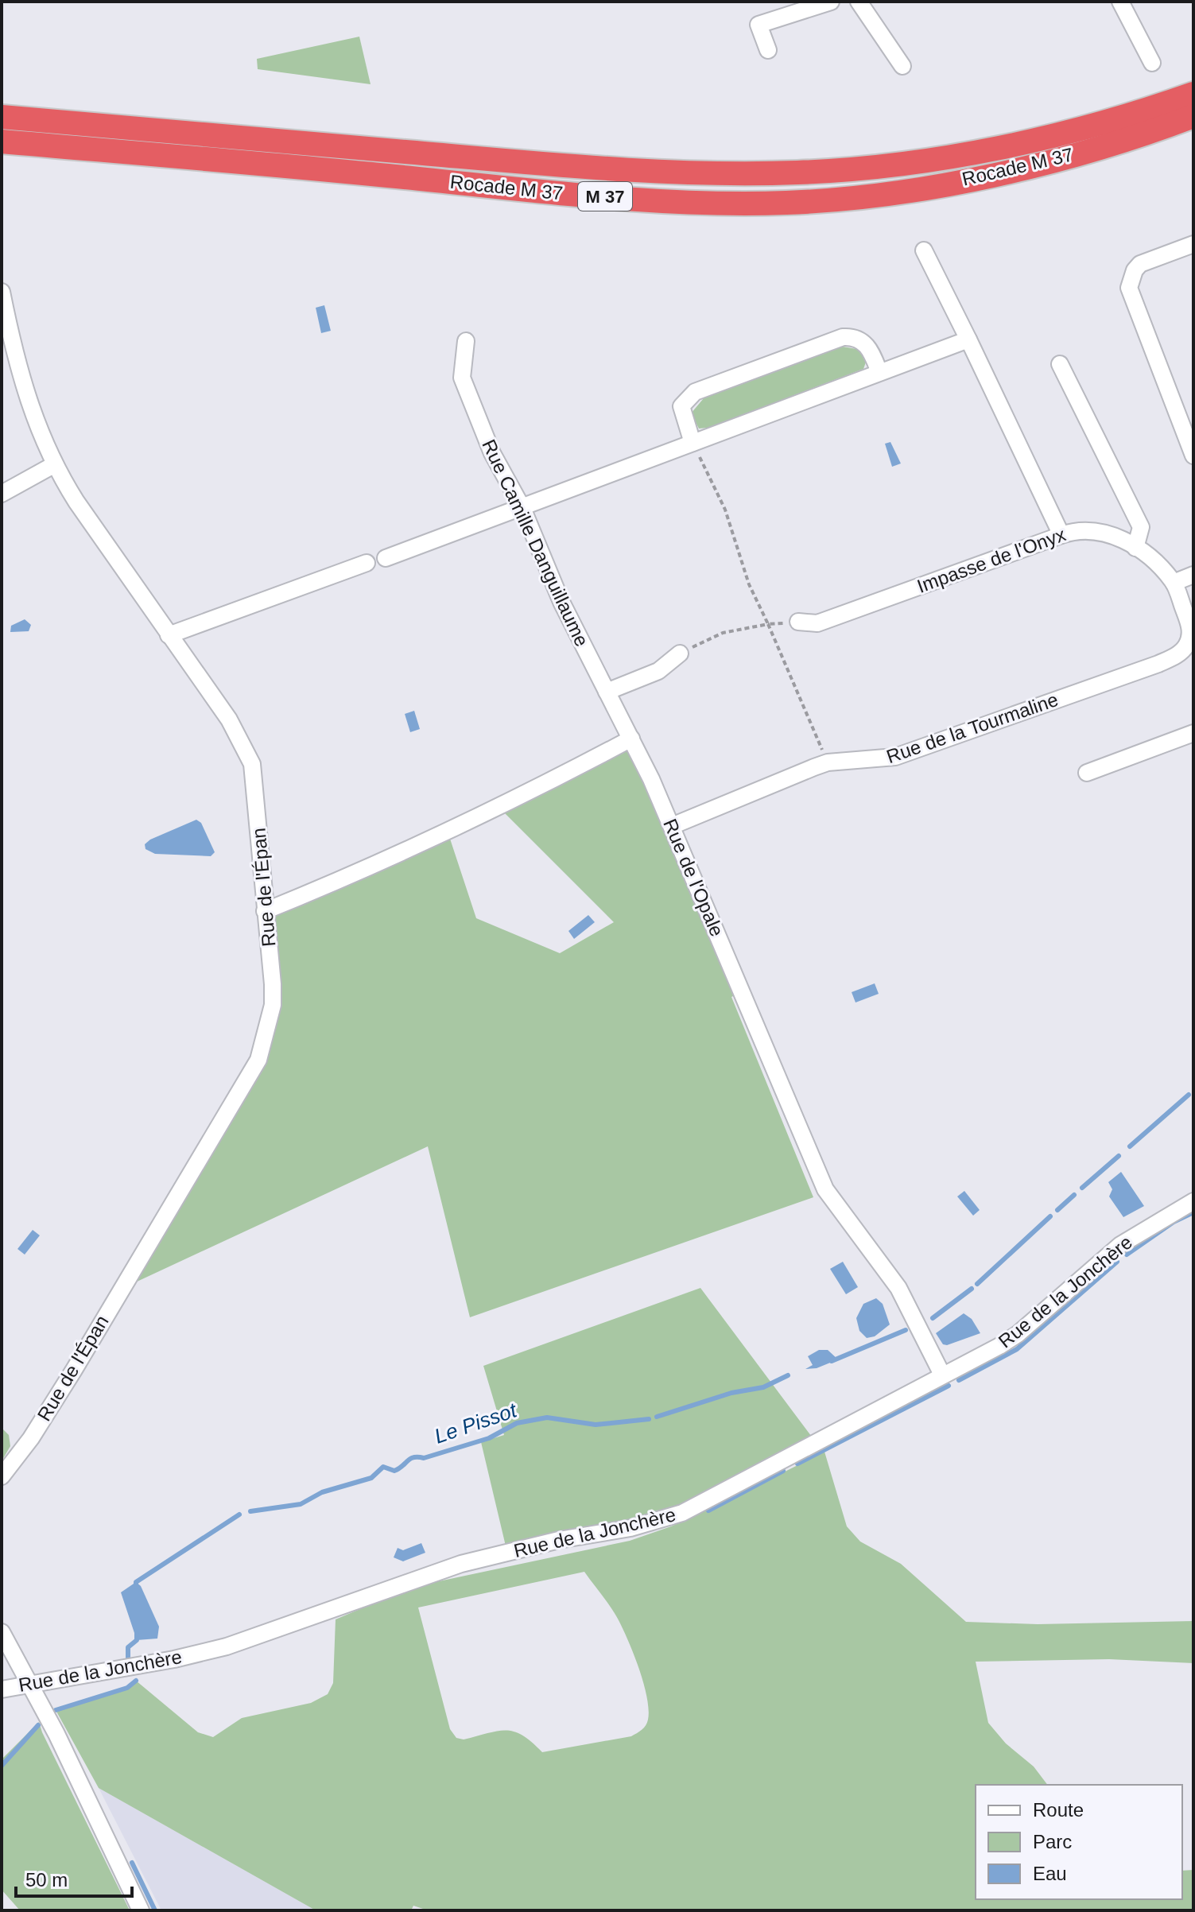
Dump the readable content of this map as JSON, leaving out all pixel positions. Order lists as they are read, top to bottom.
{
  "streets": {
    "highway": ["Rocade M 37", "M 37"],
    "street": [
      "Rue Camille Danguillaume",
      "Impasse de l'Onyx",
      "Rue de la Tourmaline",
      "Rue de l'Opale",
      "Rue de l'Épan",
      "Rue de la Jonchère"
    ]
  },
  "crossings": [
    ["Rue Camille Danguillaume", "Rue de l'Opale"],
    ["Impasse de l'Onyx", "Rue de la Tourmaline"],
    ["Rue de la Tourmaline", "Rue de l'Opale"],
    ["Rue de l'Opale", "Rue de la Jonchère"]
  ],
  "water": ["Le Pissot"],
  "legend": ["Route", "Parc", "Eau"],
  "scale_bar": "50 m"
}
